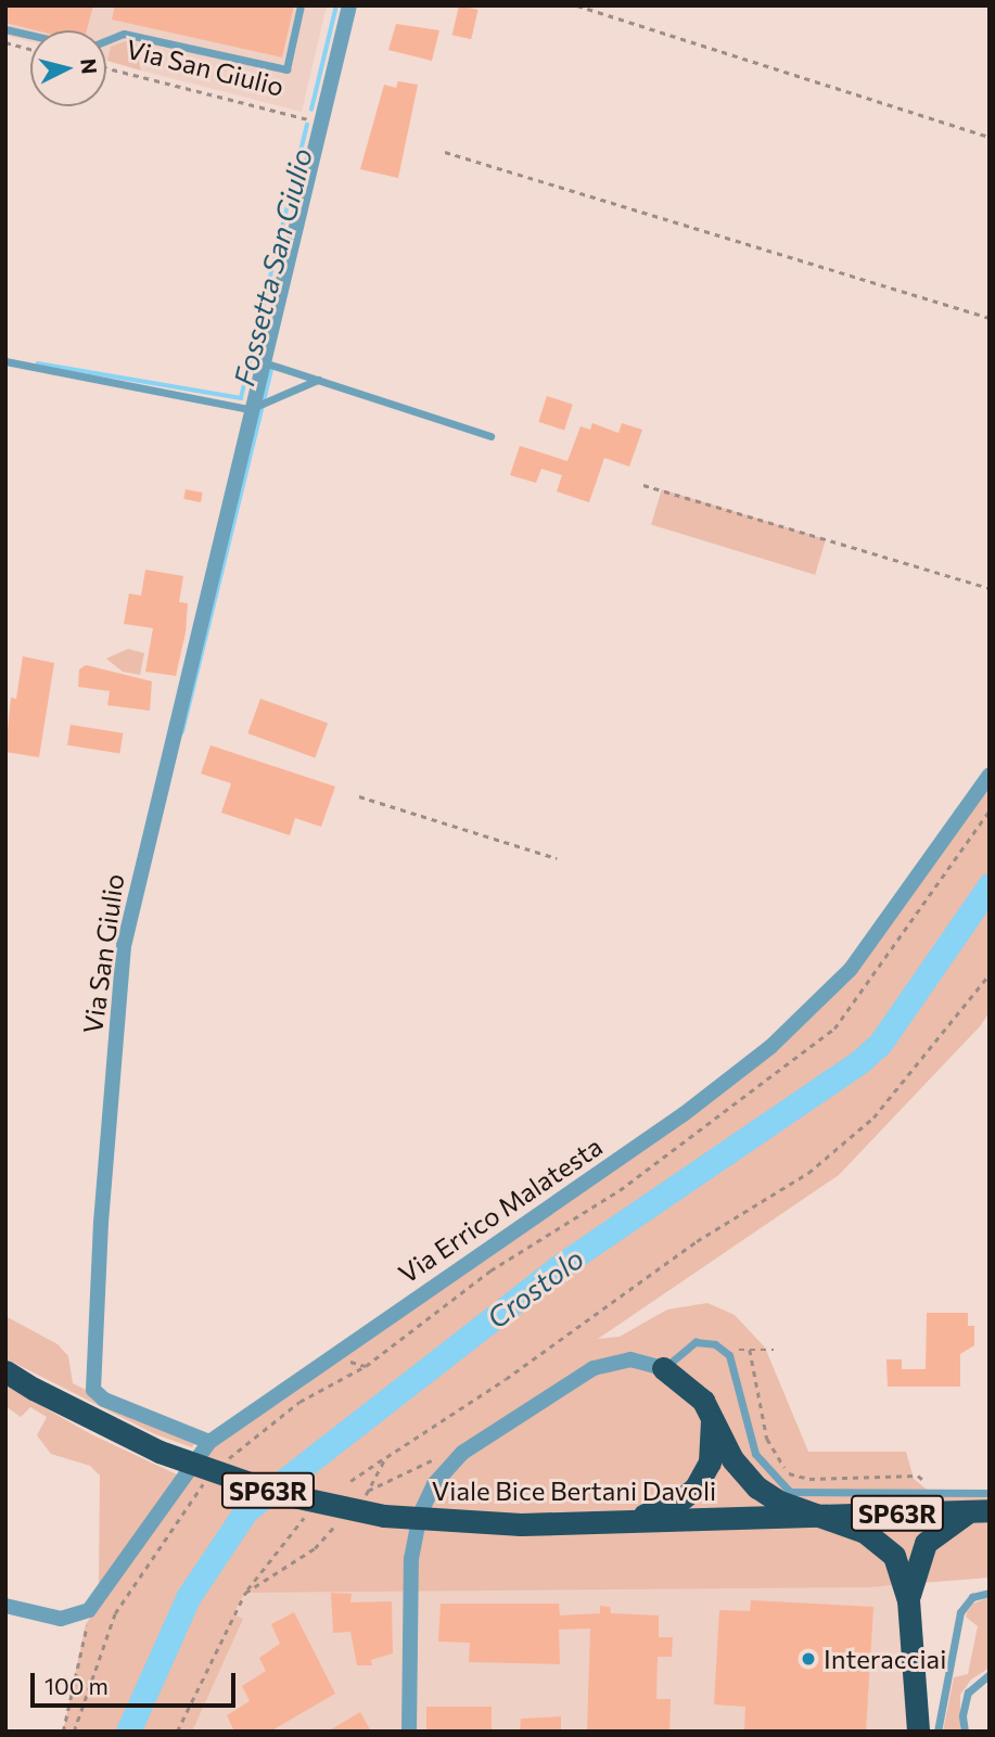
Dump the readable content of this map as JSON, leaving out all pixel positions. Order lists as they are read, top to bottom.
{
  "streets": {
    "highway": ["SP63R", "Viale Bice Bertani Davoli"],
    "street": ["Via San Giulio", "Via Errico Malatesta"]
  },
  "crossings": [
    ["Via San Giulio", "Via Errico Malatesta"]
  ],
  "water": ["Fossetta San Giulio", "Crostolo"],
  "places": ["Interacciai"],
  "scale_bar": "100 m",
  "north": "right"
}
